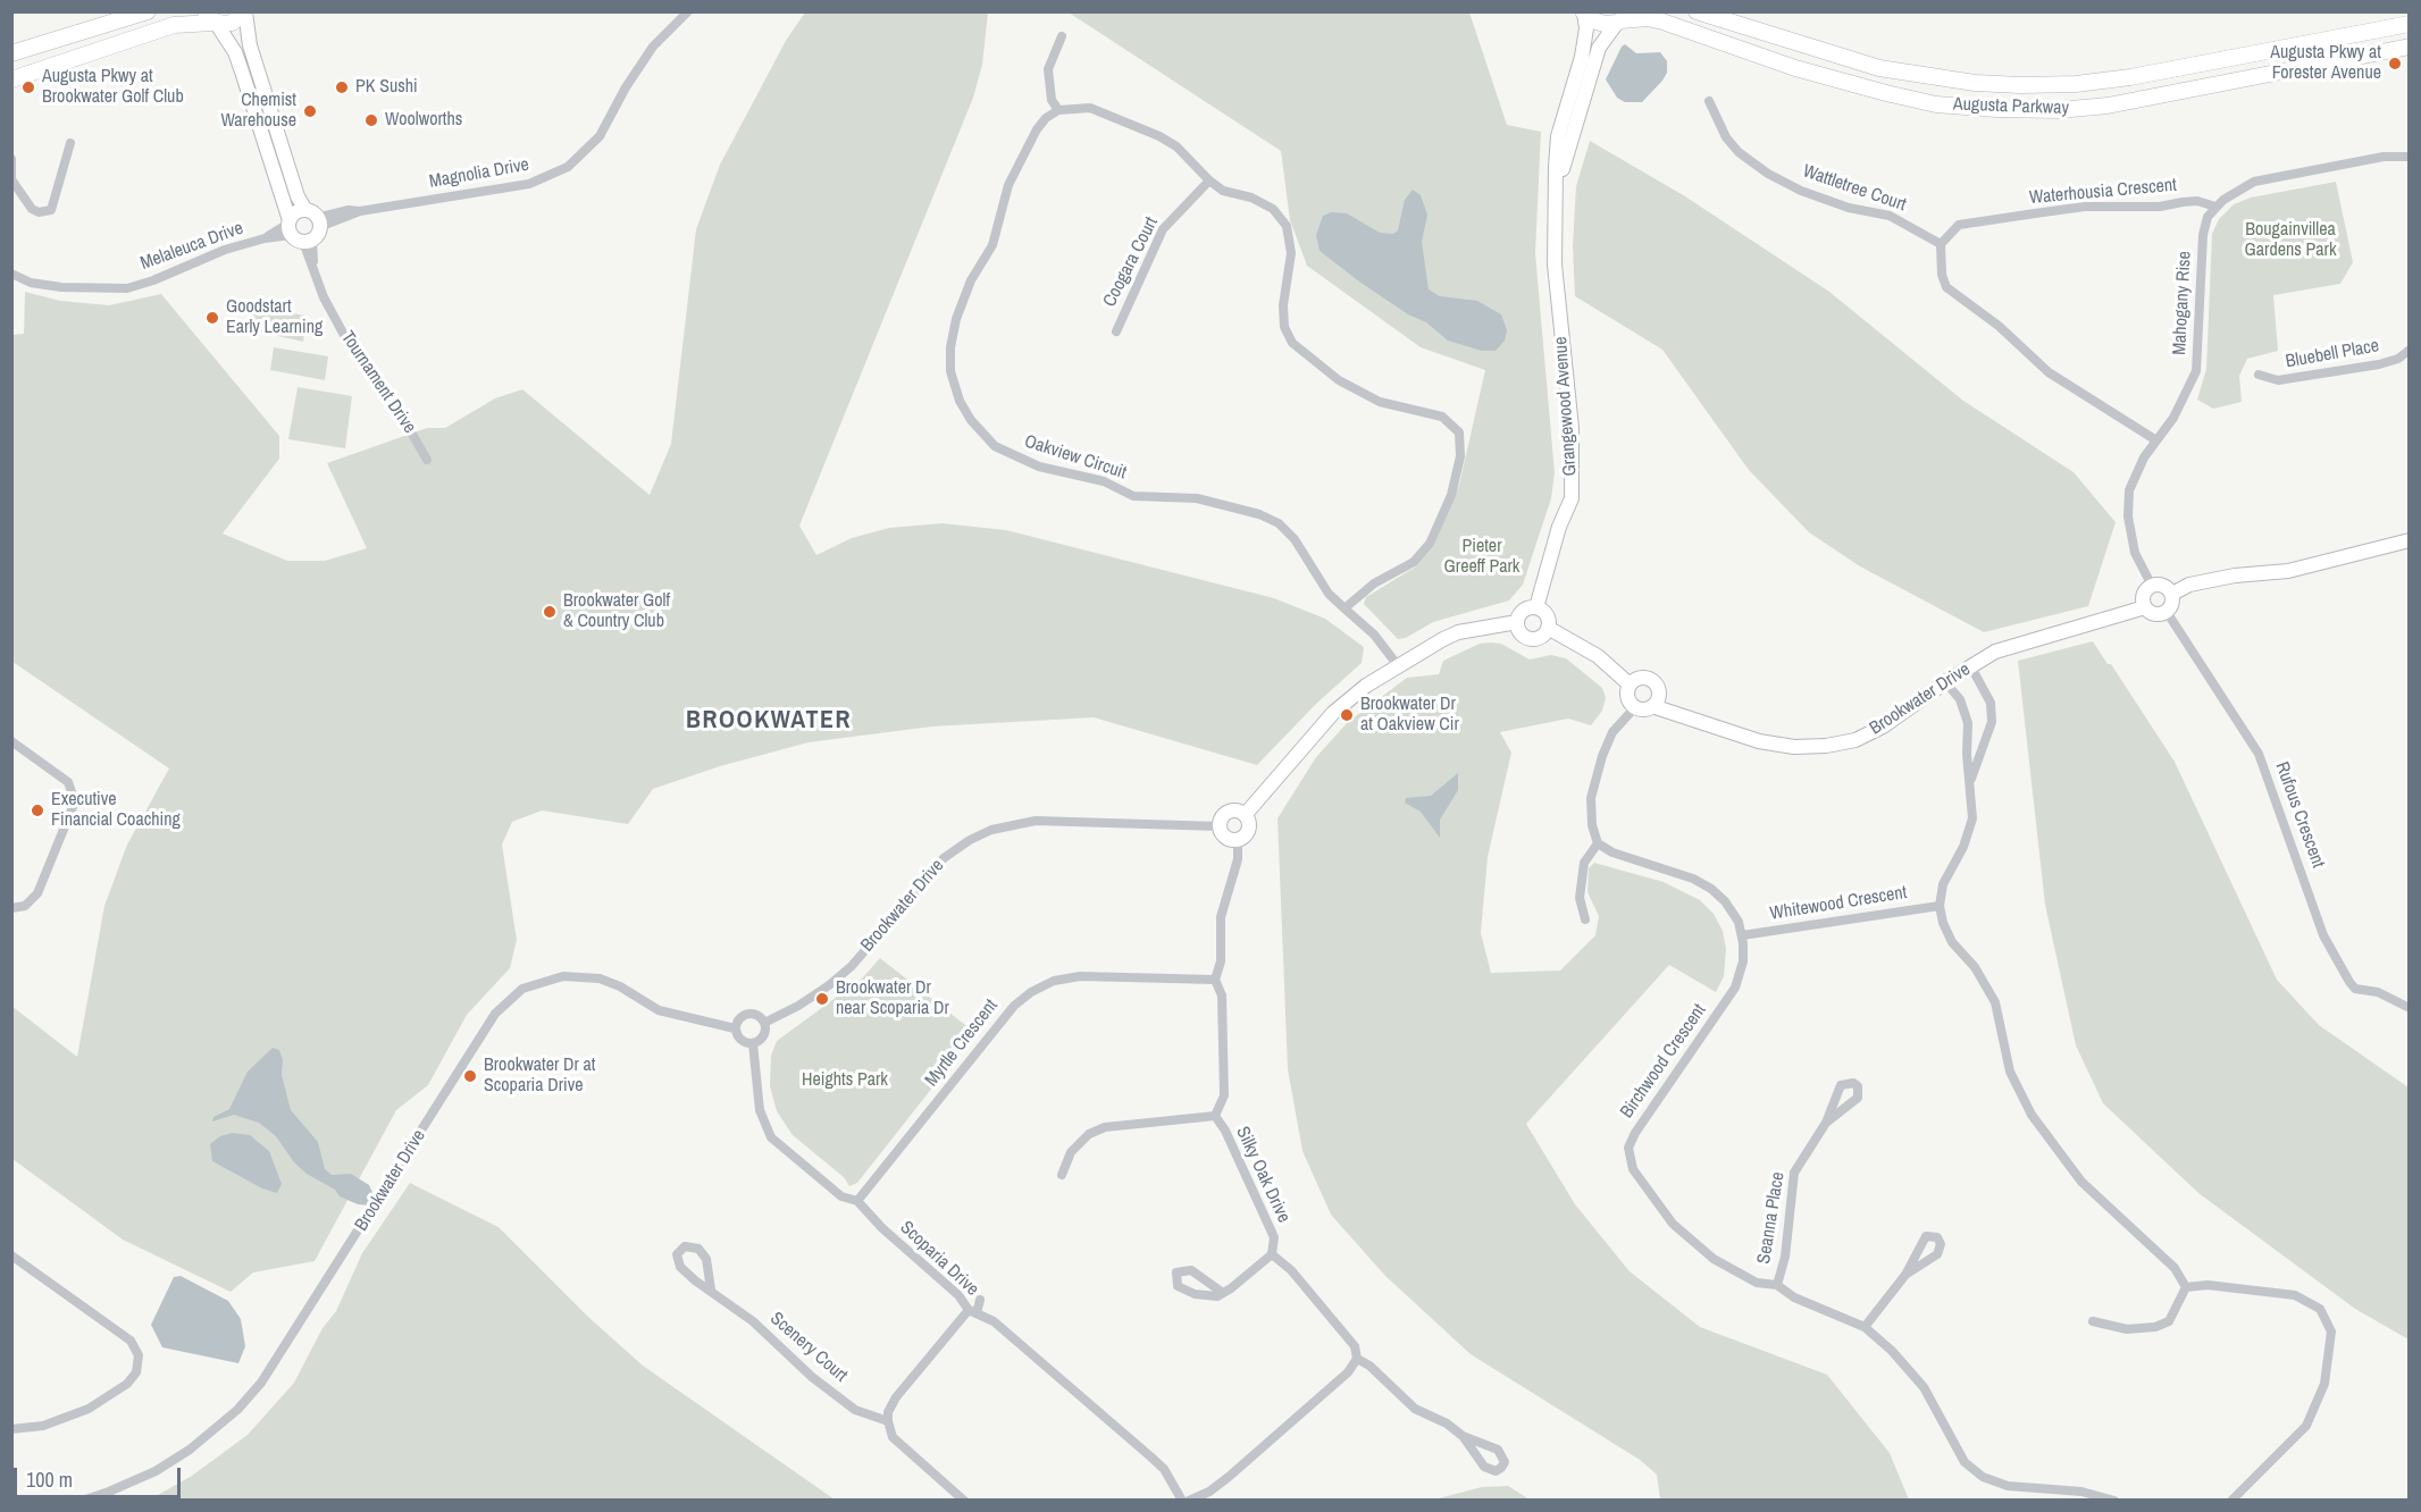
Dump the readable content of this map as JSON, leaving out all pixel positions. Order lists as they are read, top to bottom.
{
  "streets": {
    "main road": ["Augusta Parkway"],
    "street": [
      "Magnolia Drive",
      "Wattletree Court",
      "Waterhousia Crescent",
      "Melaleuca Drive",
      "Coogara Court",
      "Mahogany Rise",
      "Bluebell Place",
      "Tournament Drive",
      "Grangewood Avenue",
      "Oakview Circuit",
      "Brookwater Drive",
      "Rufous Crescent",
      "Whitewood Crescent",
      "Myrtle Crescent",
      "Birchwood Crescent",
      "Silky Oak Drive",
      "Seanna Place",
      "Scoparia Drive",
      "Scenery Court"
    ]
  },
  "crossings": [
    ["Augusta Parkway", "Grangewood Avenue"],
    ["Magnolia Drive", "Melaleuca Drive"],
    ["Magnolia Drive", "Tournament Drive"],
    ["Wattletree Court", "Waterhousia Crescent"],
    ["Waterhousia Crescent", "Mahogany Rise"],
    ["Melaleuca Drive", "Tournament Drive"],
    ["Mahogany Rise", "Brookwater Drive"],
    ["Mahogany Rise", "Rufous Crescent"],
    ["Brookwater Drive", "Rufous Crescent"],
    ["Brookwater Drive", "Silky Oak Drive"],
    ["Brookwater Drive", "Scoparia Drive"],
    ["Whitewood Crescent", "Birchwood Crescent"],
    ["Myrtle Crescent", "Silky Oak Drive"],
    ["Myrtle Crescent", "Scoparia Drive"],
    ["Birchwood Crescent", "Seanna Place"]
  ],
  "districts": ["BROOKWATER"],
  "parks": ["Bougainvillea Gardens Park", "Pieter Greeff Park", "Heights Park"],
  "places": [
    "Augusta Pkwy at Forester Avenue",
    "Augusta Pkwy at Brookwater Golf Club",
    "PK Sushi",
    "Chemist Warehouse",
    "Woolworths",
    "Goodstart Early Learning",
    "Brookwater Golf & Country Club",
    "Brookwater Dr at Oakview Cir",
    "Executive Financial Coaching",
    "Brookwater Dr near Scoparia Dr",
    "Brookwater Dr at Scoparia Drive"
  ],
  "scale_bar": "100 m"
}
